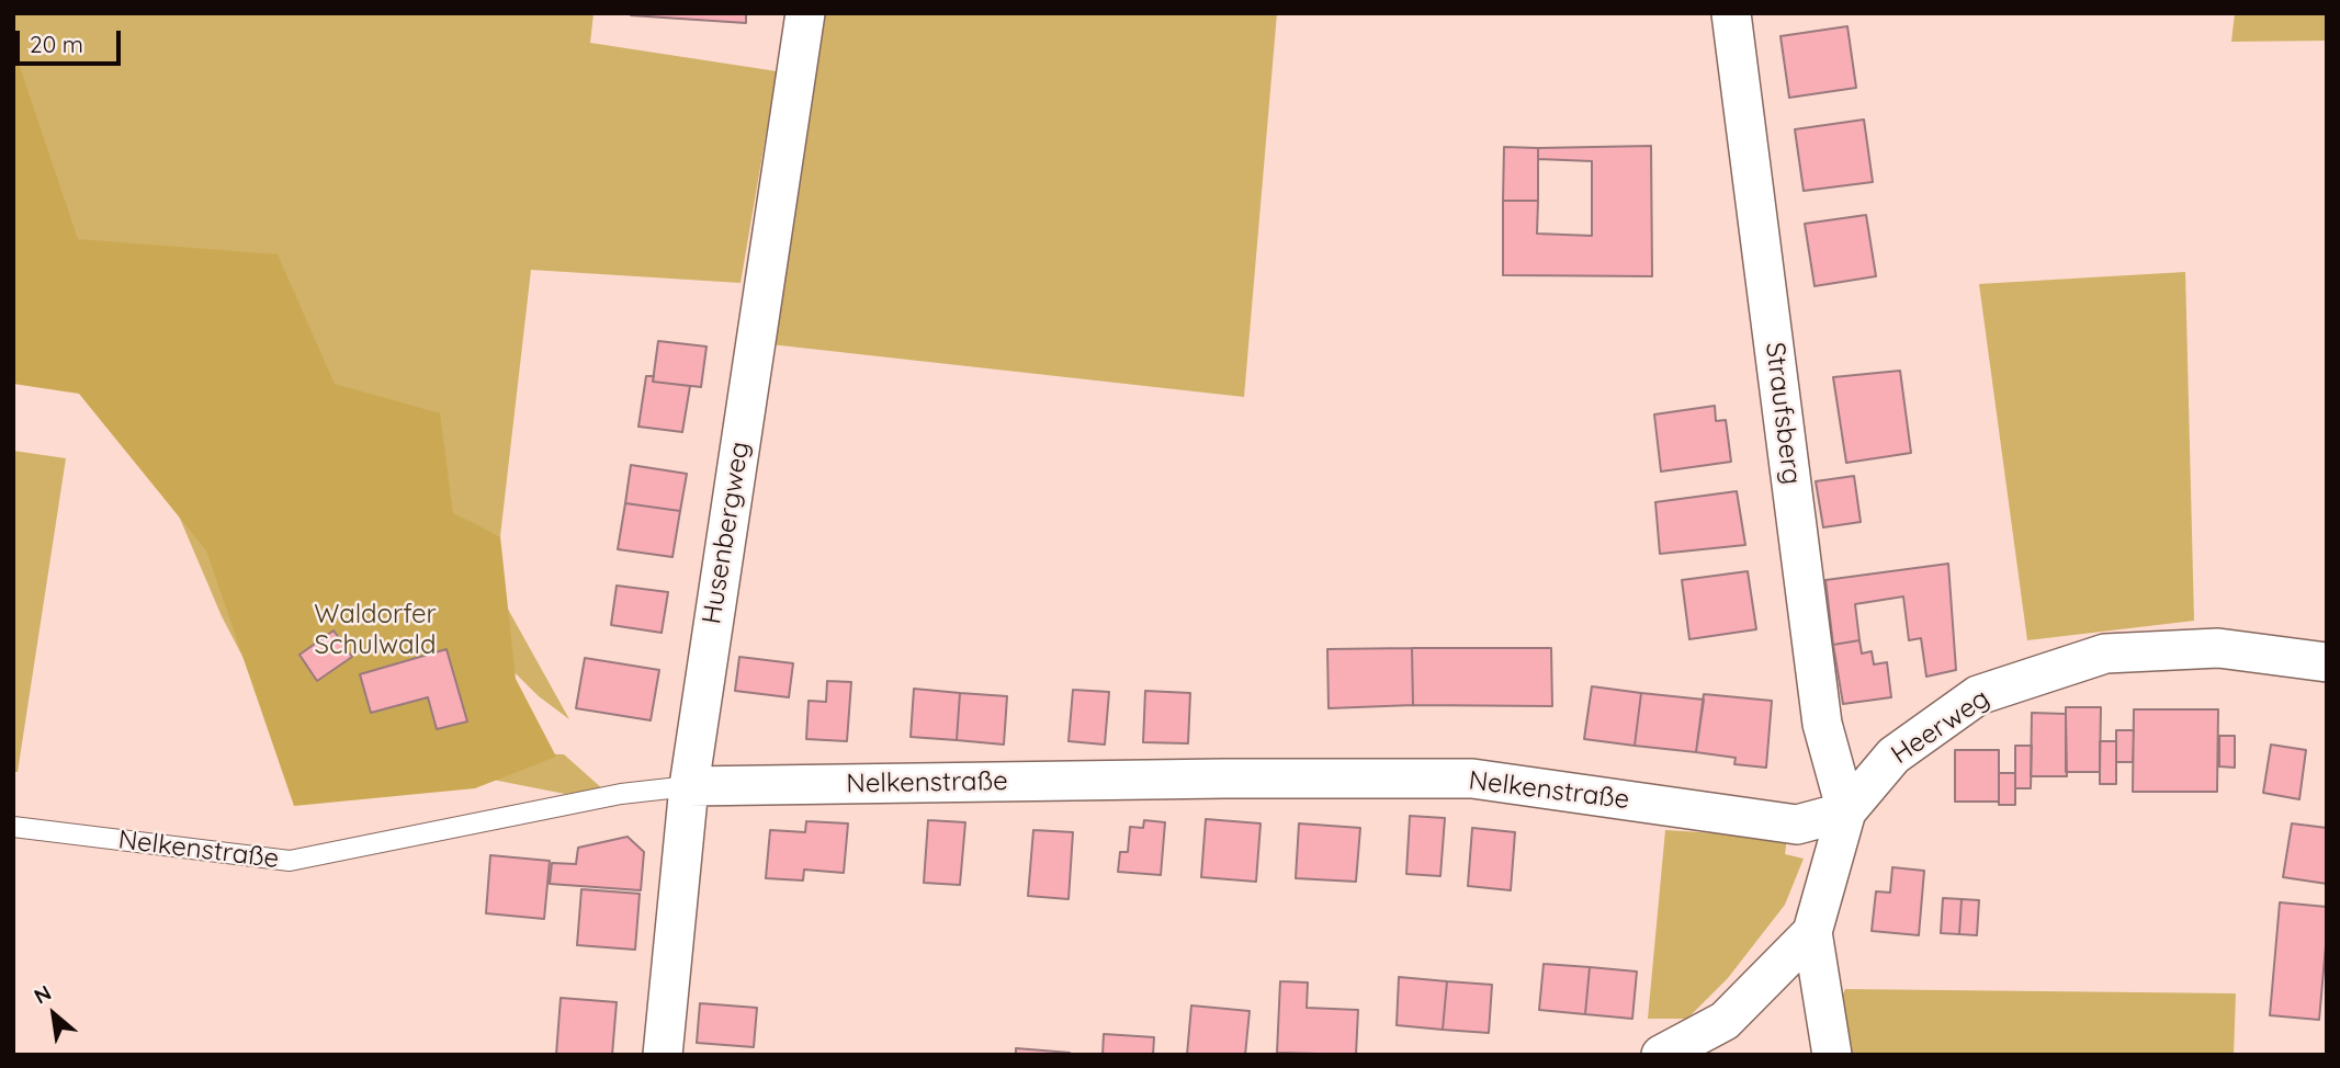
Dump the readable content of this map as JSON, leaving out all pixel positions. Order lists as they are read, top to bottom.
{
  "streets": {
    "street": [
      "Straufsberg",
      "Husenbergweg",
      "Heerweg",
      "Nelkenstraße"
    ]
  },
  "crossings": [
    ["Straufsberg", "Heerweg"],
    ["Straufsberg", "Nelkenstraße"],
    ["Husenbergweg", "Nelkenstraße"],
    ["Heerweg", "Nelkenstraße"]
  ],
  "parks": ["Waldorfer Schulwald"],
  "scale_bar": "20 m",
  "north": "top left"
}
